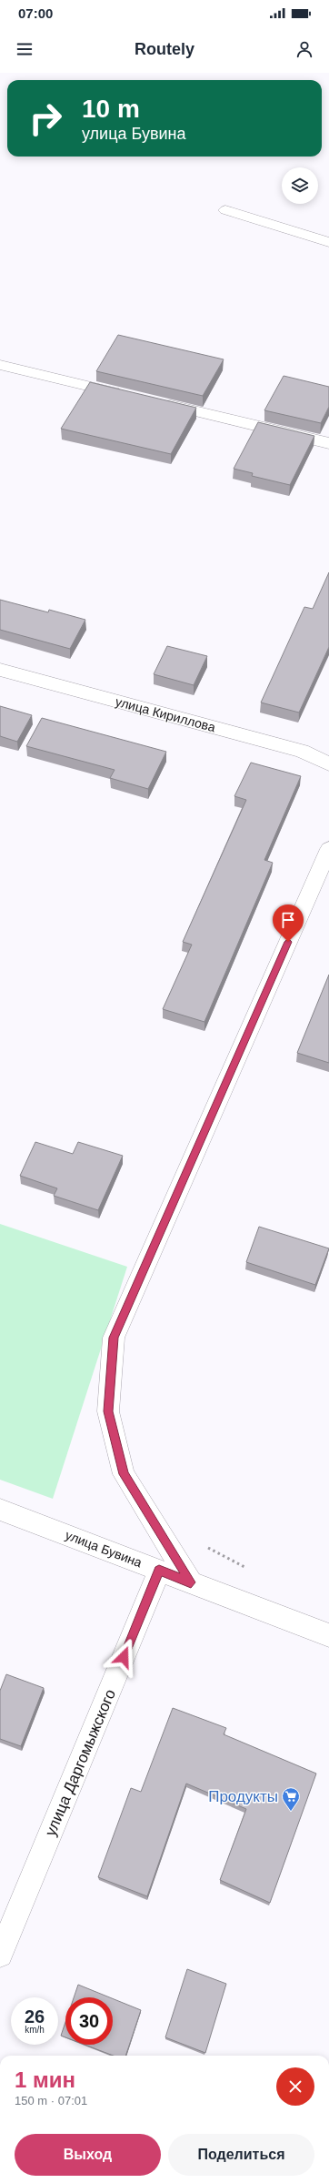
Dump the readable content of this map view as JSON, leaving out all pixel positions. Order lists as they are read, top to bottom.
{
  "streets": {
    "street": ["улица Кириллова", "улица Бувина", "улица Даргомыжского"]
  },
  "crossings": [
    ["улица Бувина", "улица Даргомыжского"]
  ],
  "places": {
    "supermarket": ["Продукты"]
  },
  "page": {
    "status": "07:00",
    "header": "Routely",
    "turn": ["10 m", "улица Бувина"],
    "speed": "26 km/h",
    "limit": "30",
    "heading": ["1 мин", "150 m · 07:01"],
    "buttons": ["Выход", "Поделиться"]
  }
}
